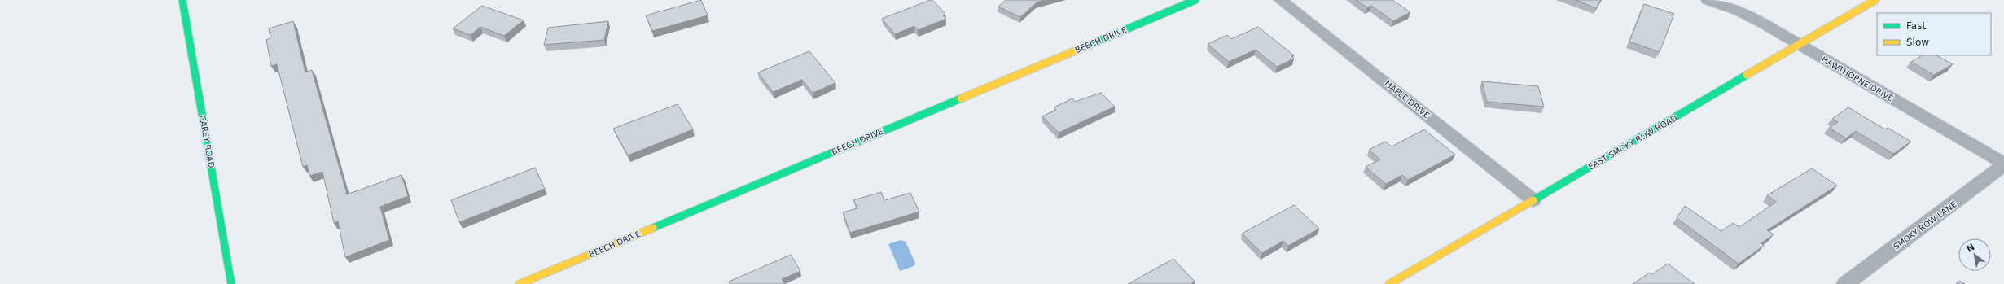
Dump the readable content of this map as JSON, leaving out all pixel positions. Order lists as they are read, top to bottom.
{
  "streets": {
    "street": [
      "BEECH DRIVE",
      "HAWTHORNE DRIVE",
      "MAPLE DRIVE",
      "CAREY ROAD",
      "EAST SMOKY ROW ROAD",
      "SMOKY ROW LANE"
    ]
  },
  "crossings": [
    ["HAWTHORNE DRIVE", "EAST SMOKY ROW ROAD"],
    ["HAWTHORNE DRIVE", "SMOKY ROW LANE"],
    ["MAPLE DRIVE", "EAST SMOKY ROW ROAD"]
  ],
  "legend": ["Fast", "Slow"],
  "north": "top left"
}
